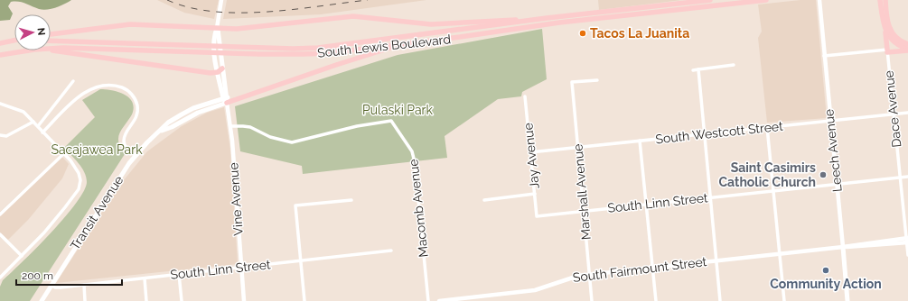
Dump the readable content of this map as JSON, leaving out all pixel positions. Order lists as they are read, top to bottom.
{
  "streets": {
    "main road": ["South Lewis Boulevard", "Leech Avenue", "Transit Avenue"],
    "street": [
      "Dace Avenue",
      "South Westcott Street",
      "Jay Avenue",
      "Marshall Avenue",
      "Vine Avenue",
      "South Linn Street",
      "Macomb Avenue",
      "South Fairmount Street"
    ]
  },
  "crossings": [
    ["Dace Avenue", "South Westcott Street"],
    ["Dace Avenue", "South Linn Street"],
    ["Dace Avenue", "South Fairmount Street"],
    ["South Westcott Street", "Leech Avenue"],
    ["South Westcott Street", "Jay Avenue"],
    ["South Westcott Street", "Marshall Avenue"],
    ["Leech Avenue", "South Linn Street"],
    ["Leech Avenue", "South Fairmount Street"],
    ["Jay Avenue", "South Linn Street"],
    ["Marshall Avenue", "South Linn Street"],
    ["Marshall Avenue", "South Fairmount Street"],
    ["Vine Avenue", "South Linn Street"],
    ["Vine Avenue", "Macomb Avenue"],
    ["Vine Avenue", "Transit Avenue"],
    ["South Linn Street", "Transit Avenue"]
  ],
  "parks": ["Pulaski Park", "Sacajawea Park"],
  "places": ["Tacos La Juanita", "Saint Casimirs Catholic Church", "Community Action"],
  "scale_bar": "200 m",
  "north": "right"
}
